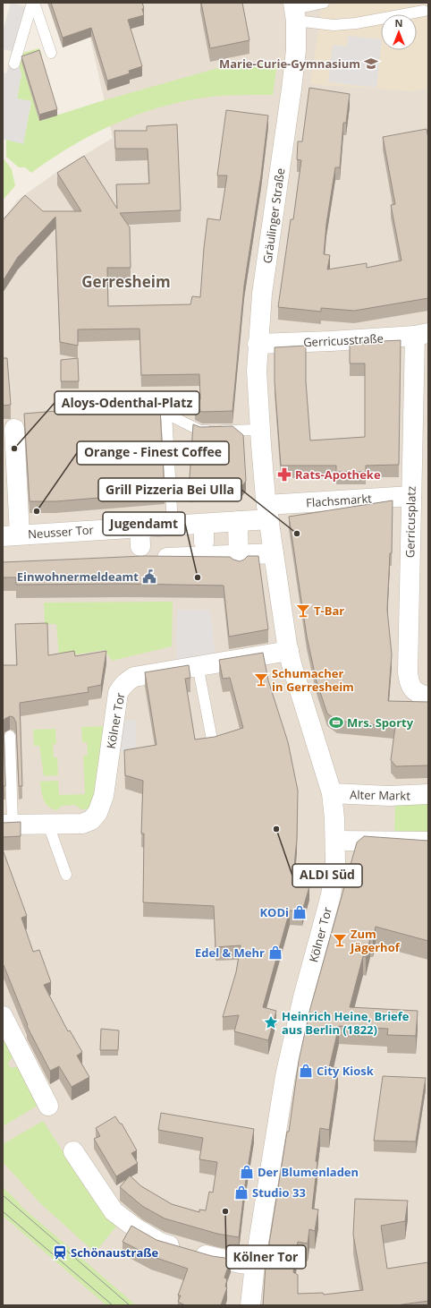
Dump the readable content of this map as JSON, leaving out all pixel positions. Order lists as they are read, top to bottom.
{
  "streets": {
    "street": [
      "Gräulinger Straße",
      "Gerricusstraße",
      "Flachsmarkt",
      "Gerricusplatz",
      "Neusser Tor",
      "Kölner Tor",
      "Alter Markt"
    ]
  },
  "crossings": [
    ["Gräulinger Straße", "Gerricusstraße"],
    ["Gräulinger Straße", "Flachsmarkt"],
    ["Gräulinger Straße", "Neusser Tor"],
    ["Gräulinger Straße", "Kölner Tor"],
    ["Gerricusstraße", "Gerricusplatz"],
    ["Flachsmarkt", "Gerricusplatz"],
    ["Flachsmarkt", "Neusser Tor"],
    ["Flachsmarkt", "Kölner Tor"],
    ["Neusser Tor", "Kölner Tor"],
    ["Kölner Tor", "Alter Markt"]
  ],
  "districts": ["Gerresheim"],
  "places": {
    "school or university": ["Marie-Curie-Gymnasium"],
    "other": [
      "Aloys-Odenthal-Platz",
      "Orange - Finest Coffee",
      "Grill Pizzeria Bei Ulla",
      "Jugendamt",
      "ALDI Süd",
      "Kölner Tor"
    ],
    "pharmacy": ["Rats-Apotheke"],
    "public building": ["Einwohnermeldeamt"],
    "bar": ["T-Bar", "Schumacher in Gerresheim", "Zum Jägerhof"],
    "sports": ["Mrs. Sporty"],
    "shop": [
      "KODi",
      "Edel & Mehr",
      "City Kiosk",
      "Der Blumenladen",
      "Studio 33"
    ],
    "place": ["Heinrich Heine, Briefe aus Berlin (1822)"],
    "station": ["Schönaustraße"]
  },
  "north": "top"
}
